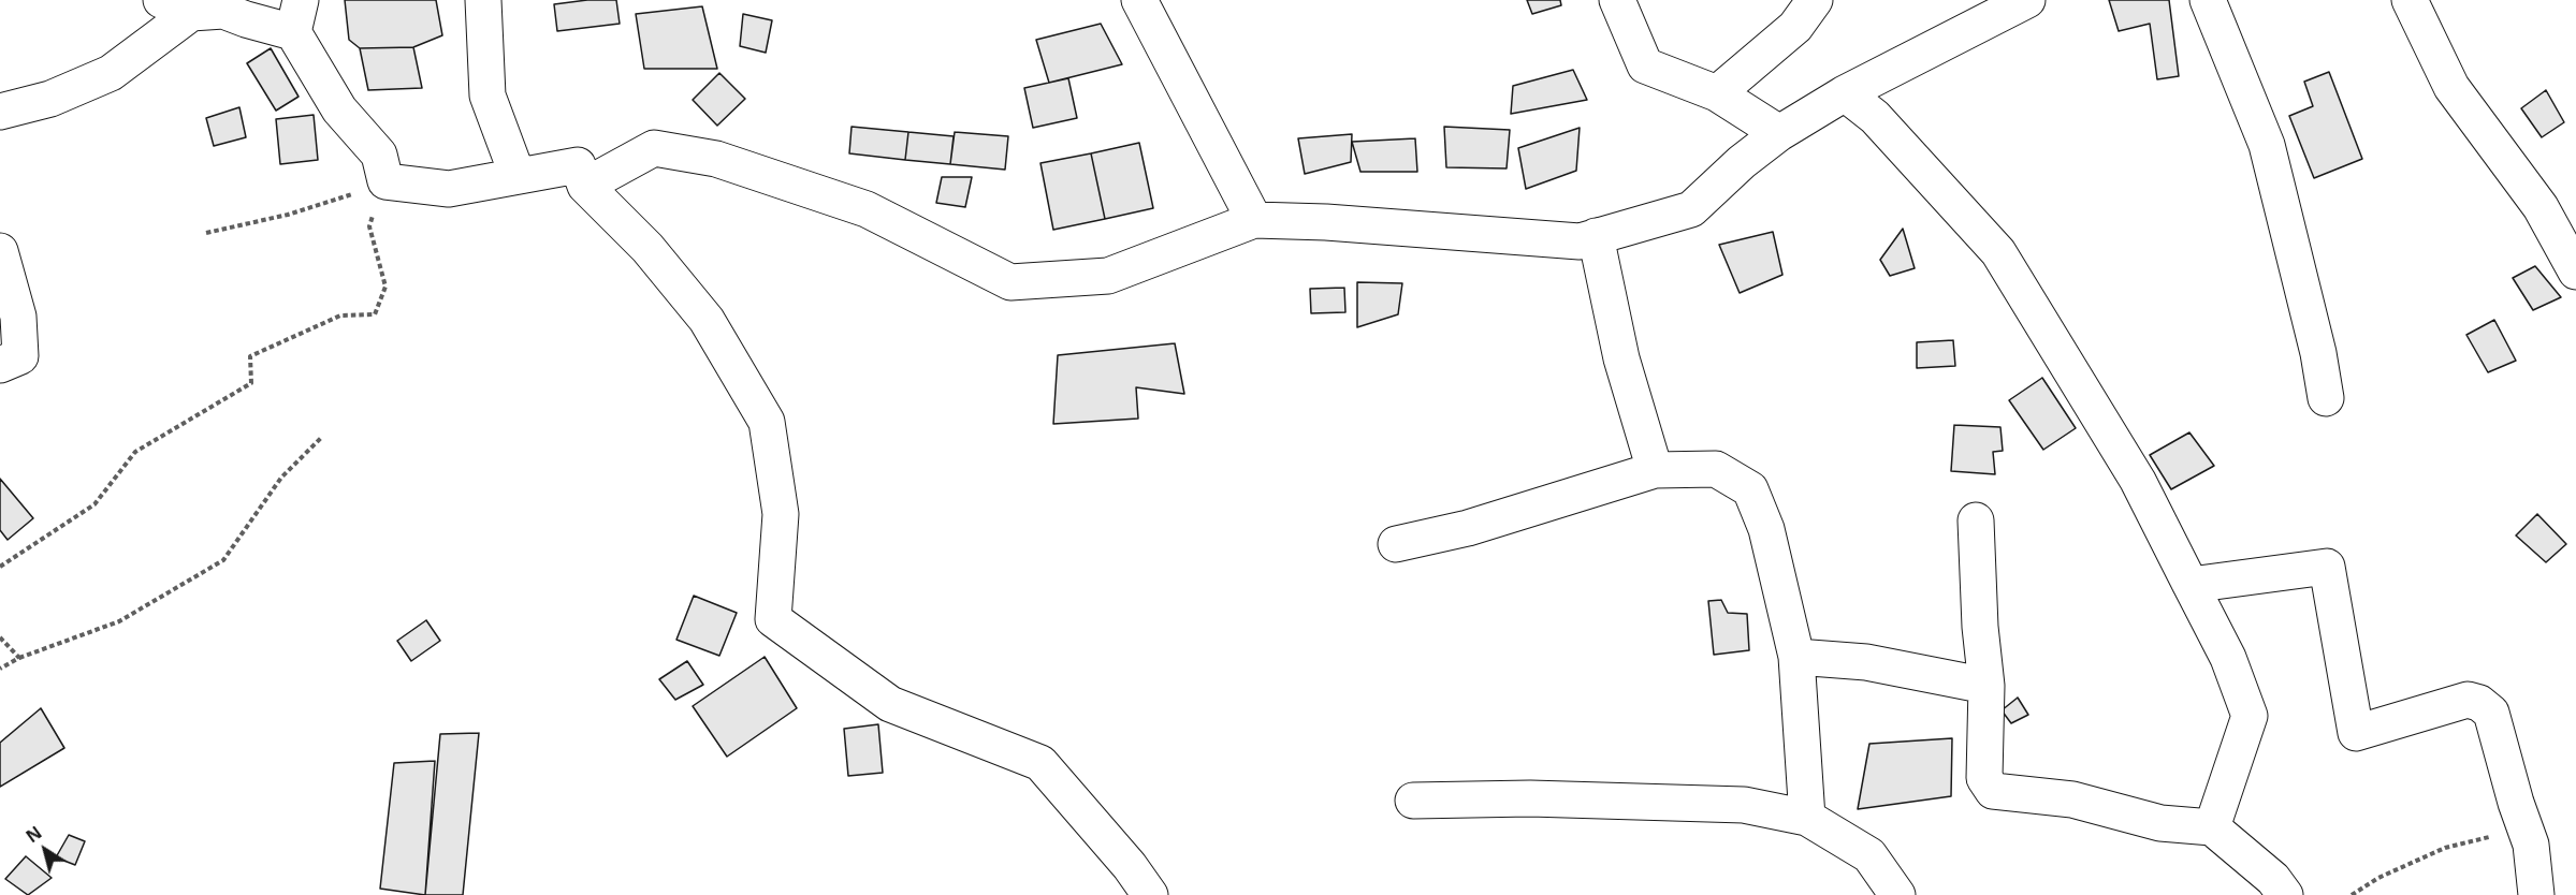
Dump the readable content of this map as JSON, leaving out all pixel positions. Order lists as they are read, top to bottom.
{
  "north": "top left"
}
